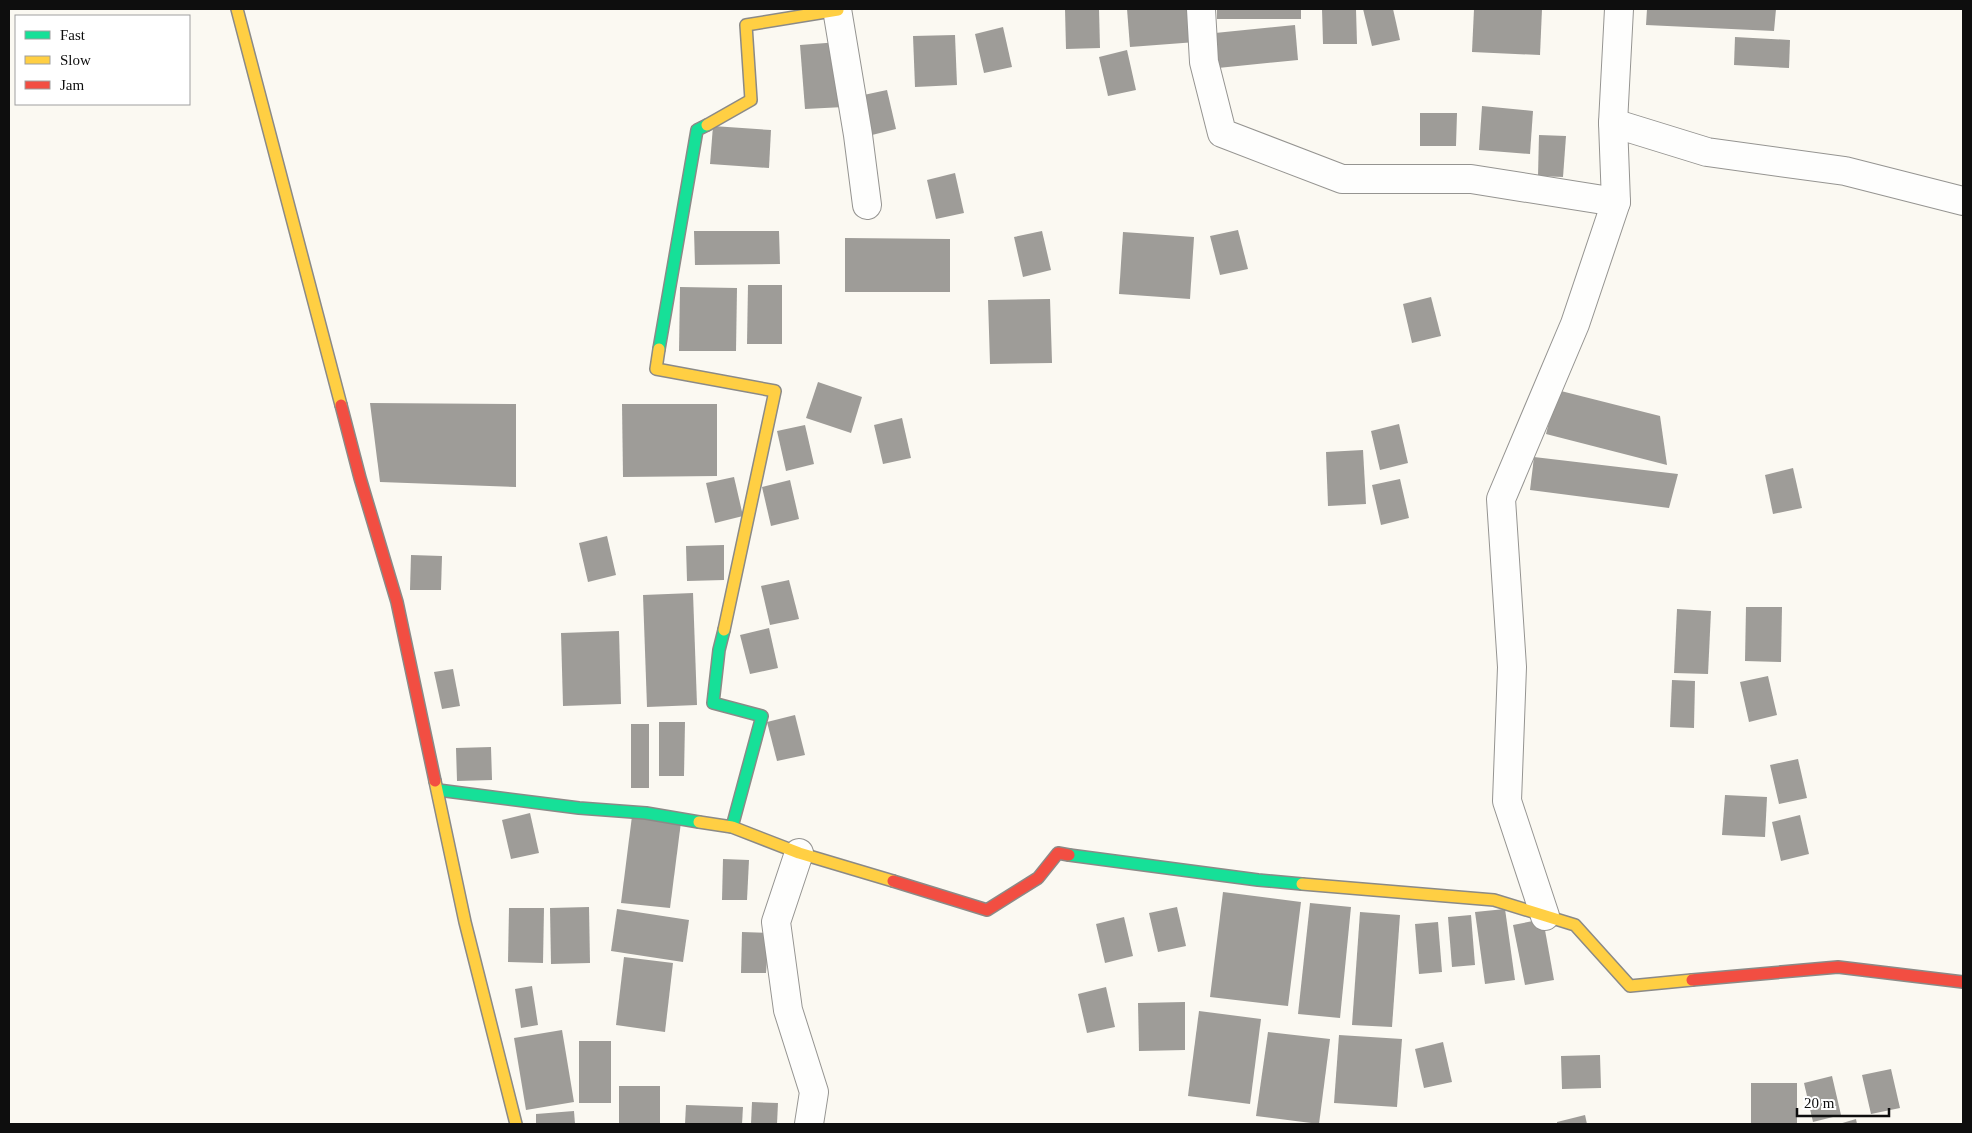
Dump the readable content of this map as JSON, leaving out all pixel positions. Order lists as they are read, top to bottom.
{
  "legend": ["Fast", "Slow", "Jam"],
  "scale_bar": "20 m"
}
